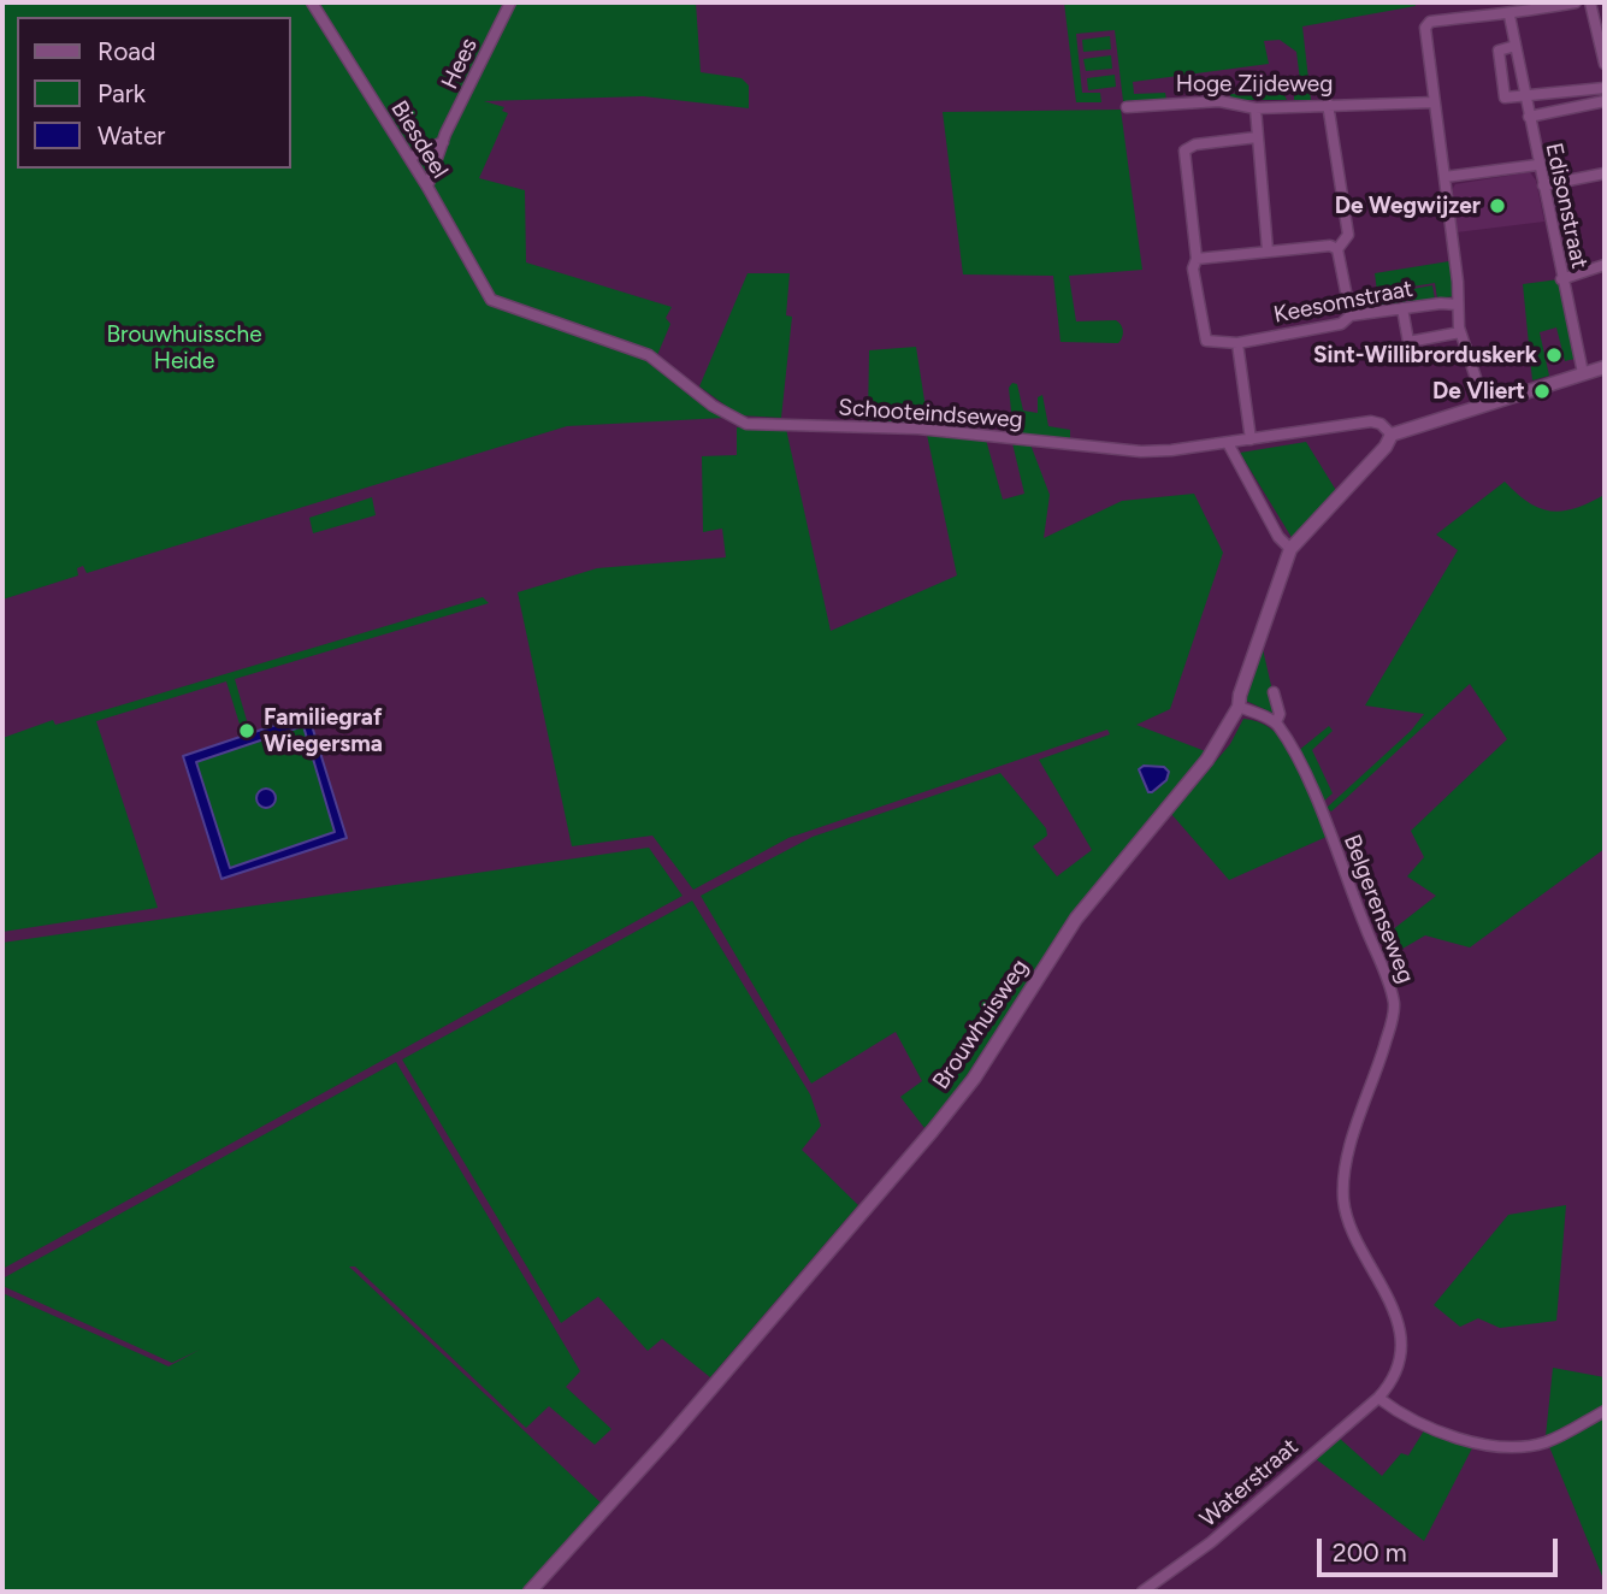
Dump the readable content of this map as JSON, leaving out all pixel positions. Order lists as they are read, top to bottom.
{
  "streets": {
    "street": [
      "Hees",
      "Hoge Zijdeweg",
      "Biesdeel",
      "Edisonstraat",
      "Keesomstraat",
      "Schooteindseweg",
      "Belgerenseweg",
      "Brouwhuisweg",
      "Waterstraat"
    ]
  },
  "crossings": [
    ["Hees", "Biesdeel"],
    ["Biesdeel", "Schooteindseweg"],
    ["Schooteindseweg", "Brouwhuisweg"],
    ["Belgerenseweg", "Waterstraat"]
  ],
  "parks": ["Brouwhuissche Heide"],
  "places": [
    "De Wegwijzer",
    "Sint-Willibrorduskerk",
    "De Vliert",
    "Familiegraf Wiegersma"
  ],
  "legend": ["Road", "Park", "Water"],
  "scale_bar": "200 m"
}
